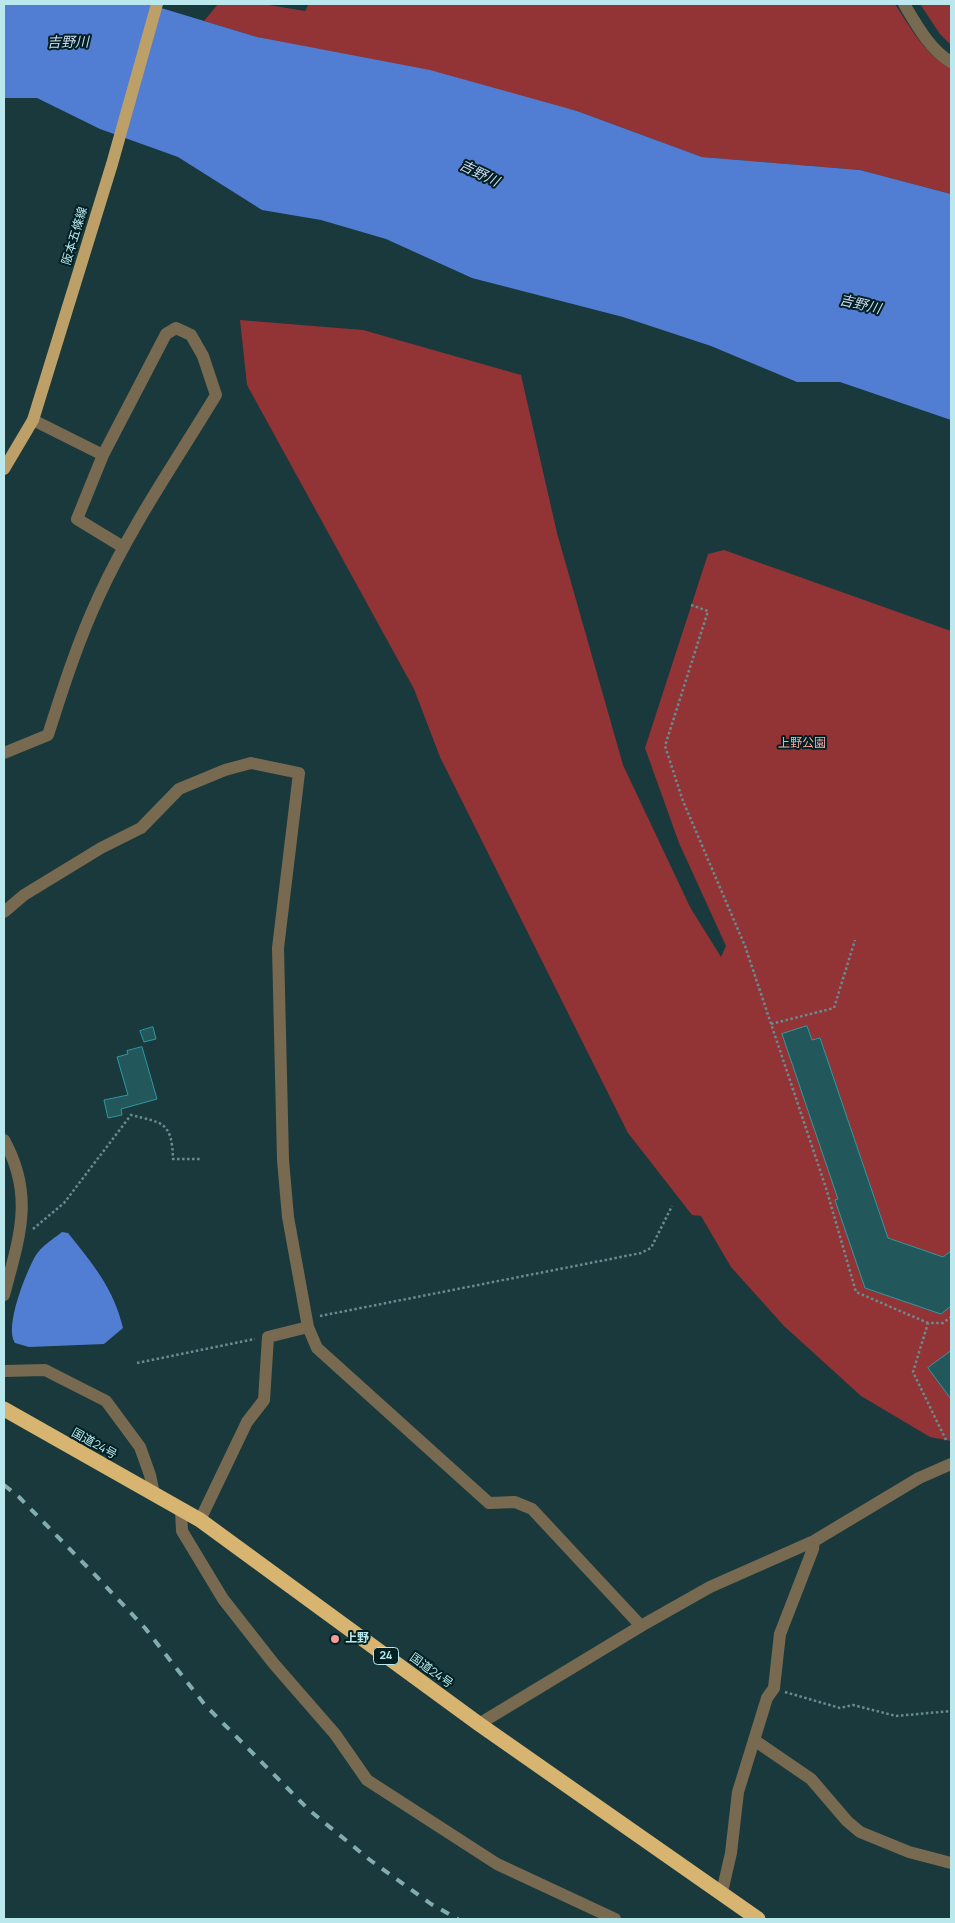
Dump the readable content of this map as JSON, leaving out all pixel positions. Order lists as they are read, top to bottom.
{
  "streets": {
    "highway": ["国道24号", "24"],
    "main road": ["阪本五條線"]
  },
  "water": ["吉野川"],
  "parks": ["上野公園"],
  "places": ["上野"]
}
